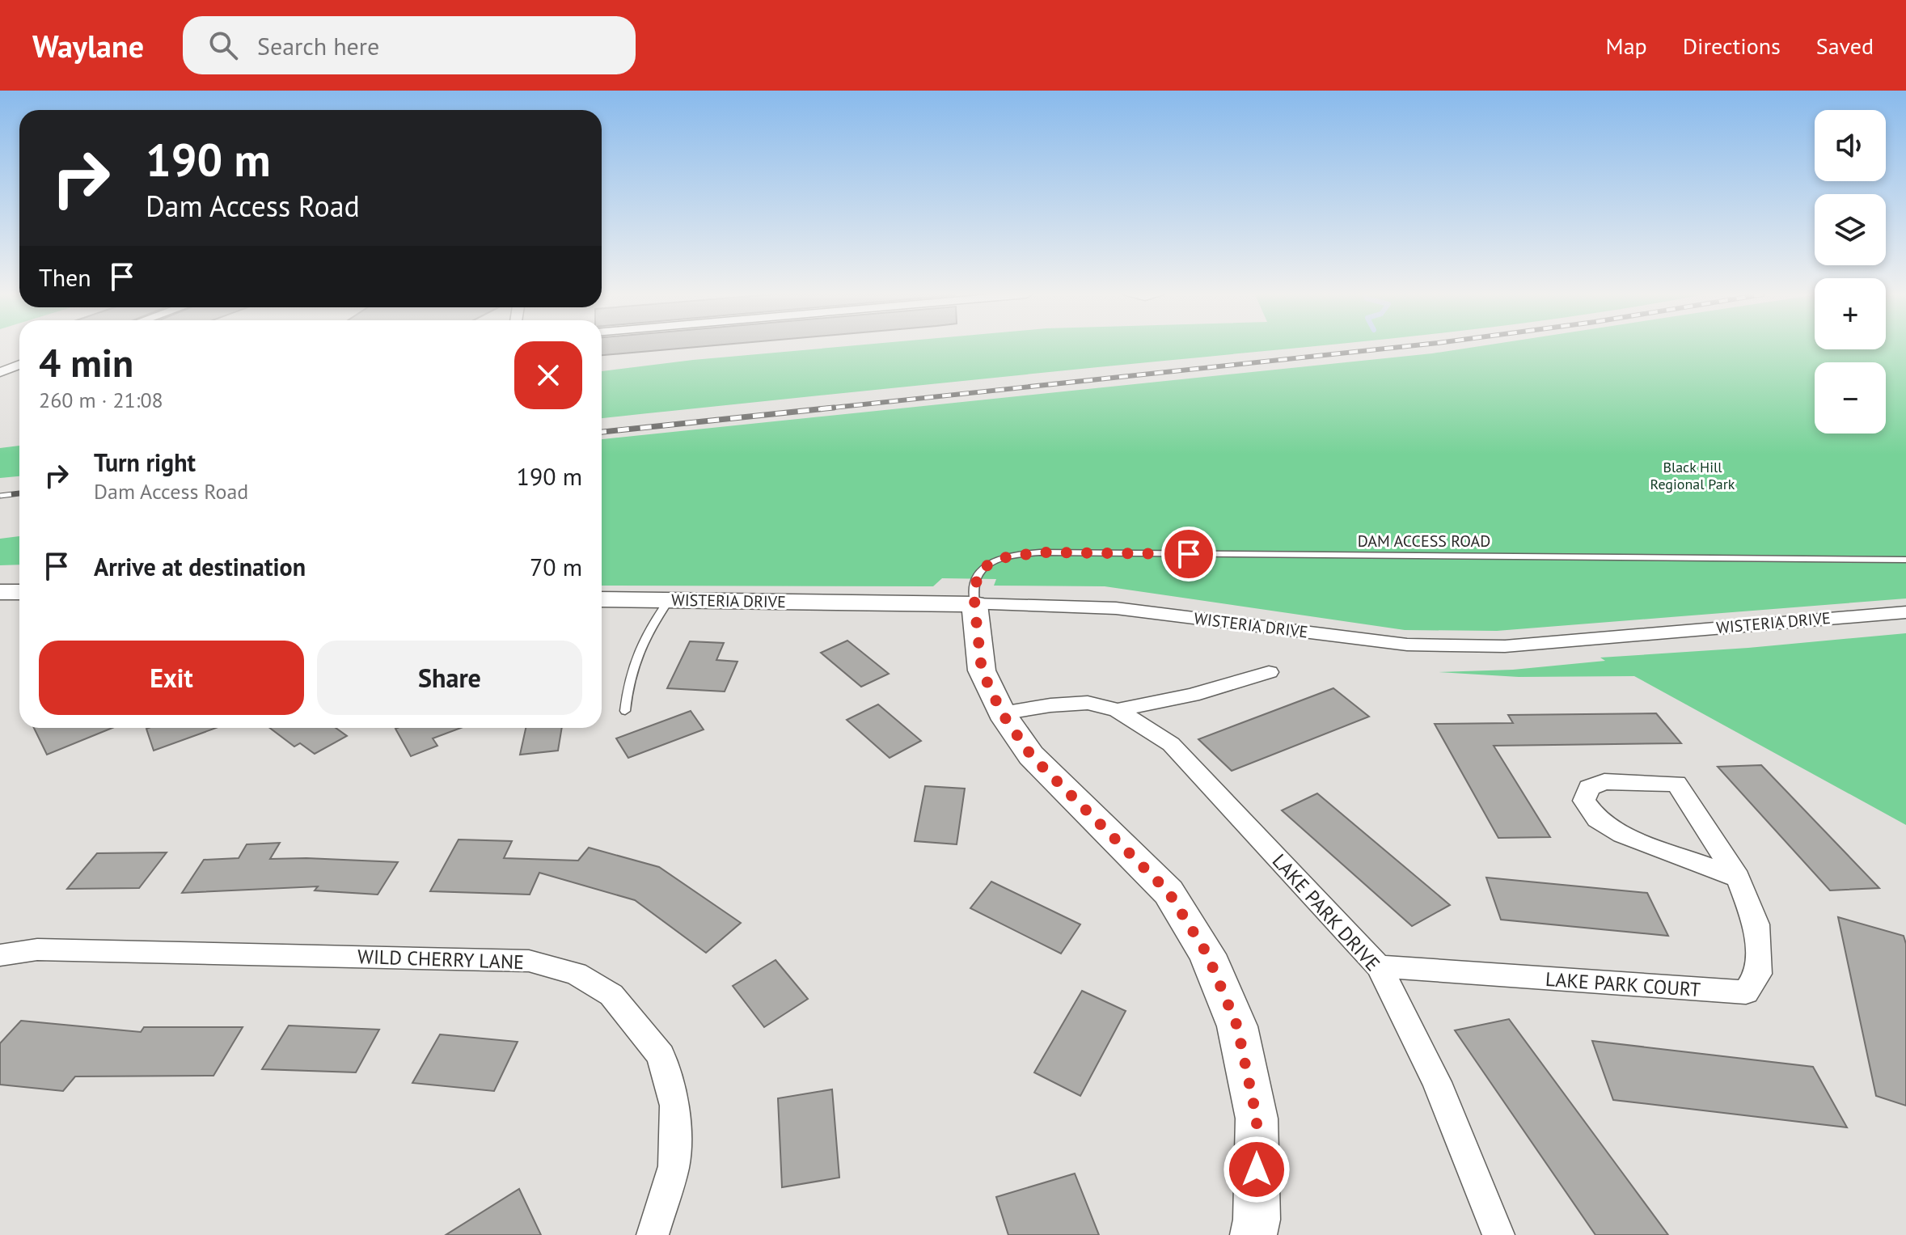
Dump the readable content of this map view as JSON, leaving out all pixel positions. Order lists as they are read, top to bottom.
{
  "streets": {
    "street": [
      "WISTERIA DRIVE",
      "LAKE PARK DRIVE",
      "WILD CHERRY LANE",
      "LAKE PARK COURT"
    ],
    "lane": ["DAM ACCESS ROAD"]
  },
  "crossings": [
    ["DAM ACCESS ROAD", "WISTERIA DRIVE"],
    ["LAKE PARK DRIVE", "LAKE PARK COURT"]
  ],
  "parks": ["Black Hill Regional Park"],
  "page": {
    "header": "Waylane",
    "search": "Search here",
    "nav": ["Map", "Directions", "Saved"],
    "map_buttons": ["+", "−"],
    "turn": ["190 m", "Dam Access Road"],
    "then": "Then",
    "heading": ["4 min", "260 m · 21:08"],
    "list": [
      {
        "name": "Turn right",
        "note": "Dam Access Road",
        "value": "190 m"
      },
      {
        "name": "Arrive at destination",
        "value": "70 m"
      }
    ],
    "buttons": ["Exit", "Share"]
  }
}
